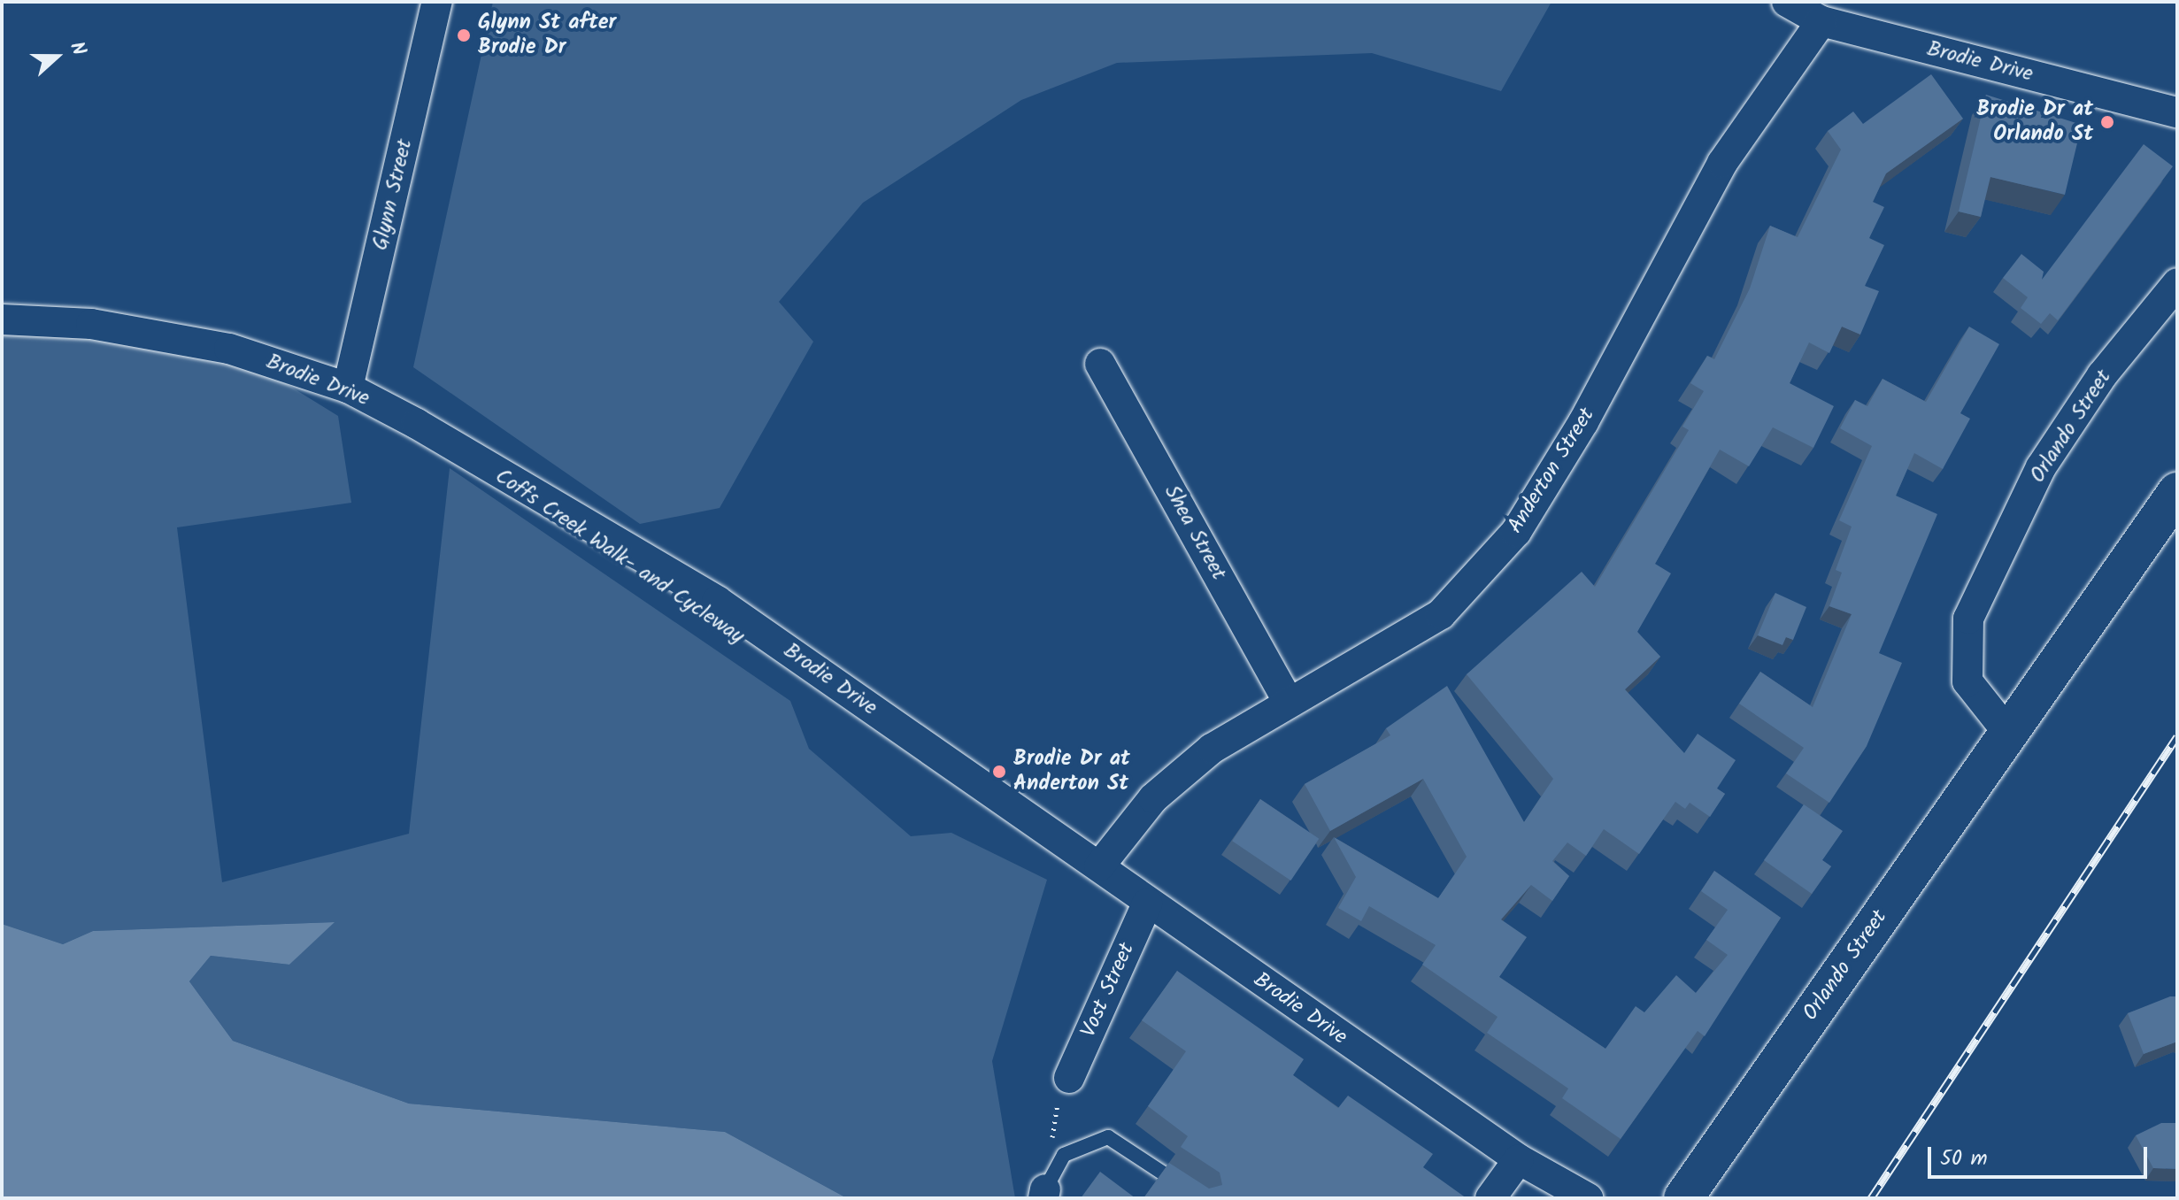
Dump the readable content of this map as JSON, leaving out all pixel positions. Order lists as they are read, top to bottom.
{
  "streets": {
    "street": [
      "Brodie Drive",
      "Glynn Street",
      "Orlando Street",
      "Anderton Street",
      "Shea Street",
      "Vost Street"
    ]
  },
  "crossings": [
    ["Brodie Drive", "Glynn Street"],
    ["Brodie Drive", "Anderton Street"],
    ["Brodie Drive", "Vost Street"],
    ["Anderton Street", "Shea Street"]
  ],
  "places": ["Glynn St after Brodie Dr", "Brodie Dr at Orlando St", "Brodie Dr at Anderton St"],
  "scale_bar": "50 m",
  "north": "right"
}
